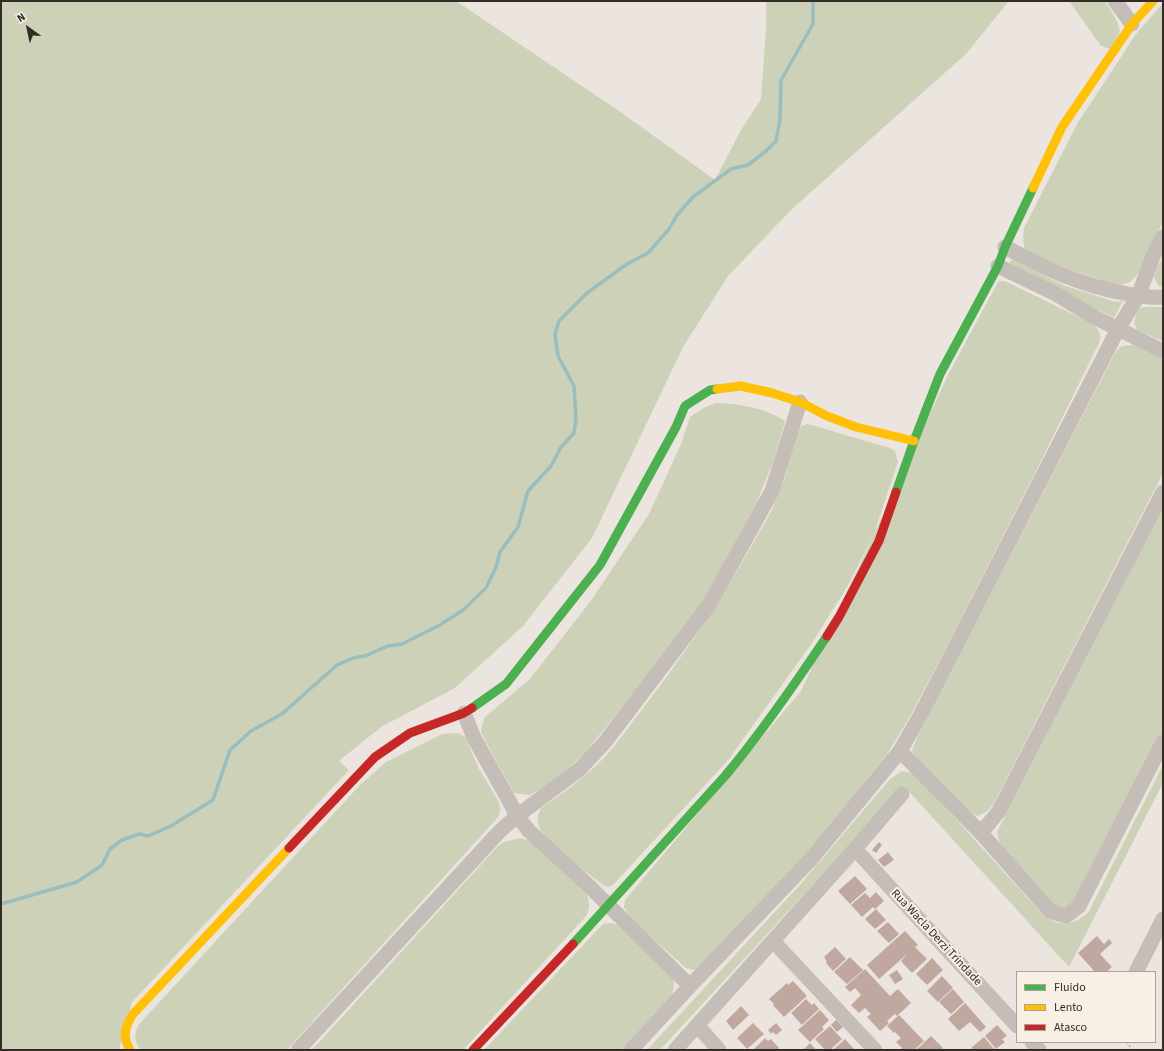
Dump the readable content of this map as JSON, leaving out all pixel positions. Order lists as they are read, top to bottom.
{
  "streets": {
    "street": ["Rua Wacla Derzi Trindade"]
  },
  "legend": ["Fluido", "Lento", "Atasco"],
  "north": "top left"
}
